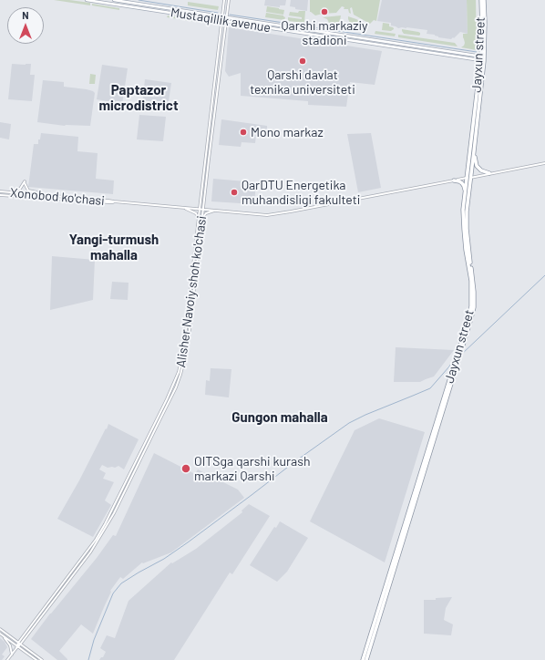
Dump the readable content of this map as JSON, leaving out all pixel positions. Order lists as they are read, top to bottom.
{
  "streets": {
    "highway": ["Jayxun street"],
    "main road": ["Mustaqillik avenue", "Xonobod ko'chasi", "Alisher Navoiy shoh ko'chasi"]
  },
  "crossings": [
    ["Mustaqillik avenue", "Jayxun street"],
    ["Mustaqillik avenue", "Alisher Navoiy shoh ko'chasi"],
    ["Jayxun street", "Xonobod ko'chasi"],
    ["Xonobod ko'chasi", "Alisher Navoiy shoh ko'chasi"]
  ],
  "districts": ["Paрtazor microdistrict", "Yangi-turmush mahalla", "Gungon mahalla"],
  "places": [
    "Qarshi markaziy stadioni",
    "Qarshi davlat texnika universiteti",
    "Mono markaz",
    "QarDTU Energetika muhandisligi fakulteti",
    "OITSga qarshi kurash markazi Qarshi"
  ],
  "north": "top"
}
